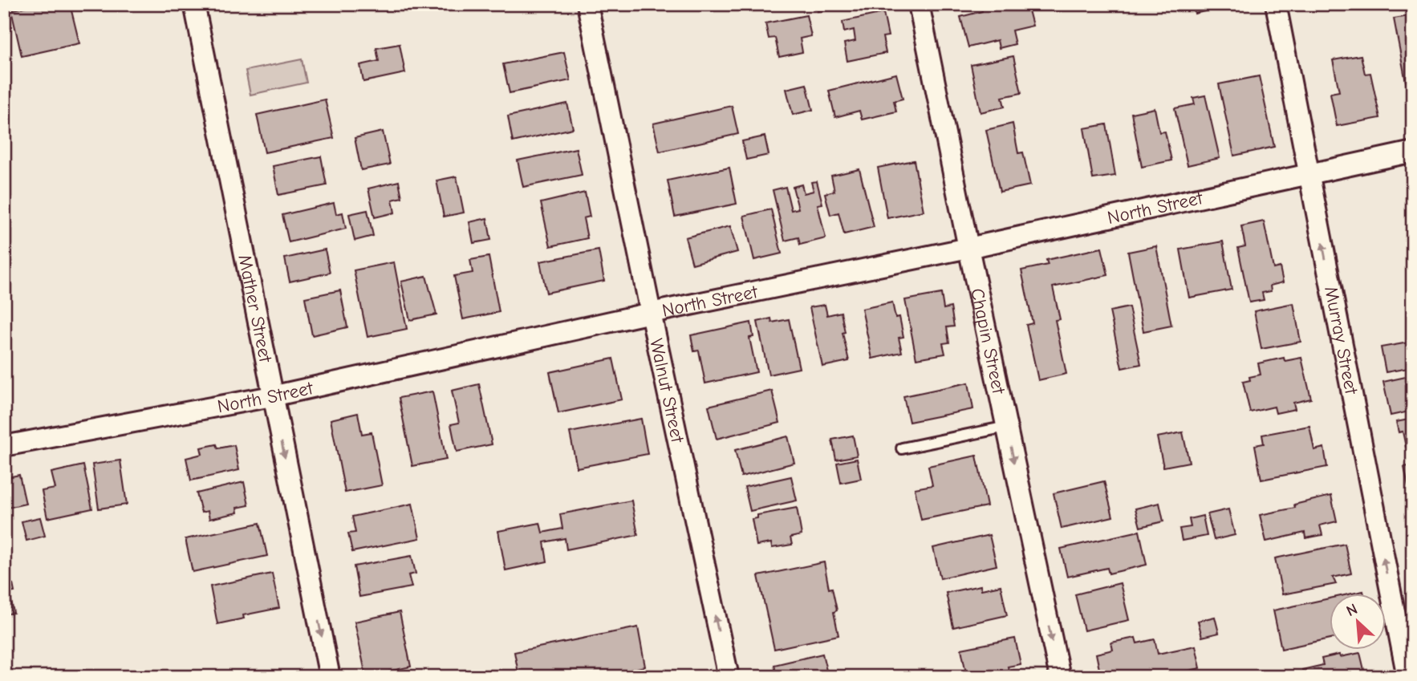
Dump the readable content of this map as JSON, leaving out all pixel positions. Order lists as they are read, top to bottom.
{
  "streets": {
    "street": [
      "North Street",
      "Mather Street",
      "Chapin Street",
      "Murray Street",
      "Walnut Street"
    ]
  },
  "crossings": [
    ["North Street", "Mather Street"],
    ["North Street", "Chapin Street"],
    ["North Street", "Murray Street"],
    ["North Street", "Walnut Street"]
  ],
  "one_way": [
    "Mather Street",
    "Chapin Street",
    "Murray Street",
    "Walnut Street"
  ],
  "north": "top left"
}
